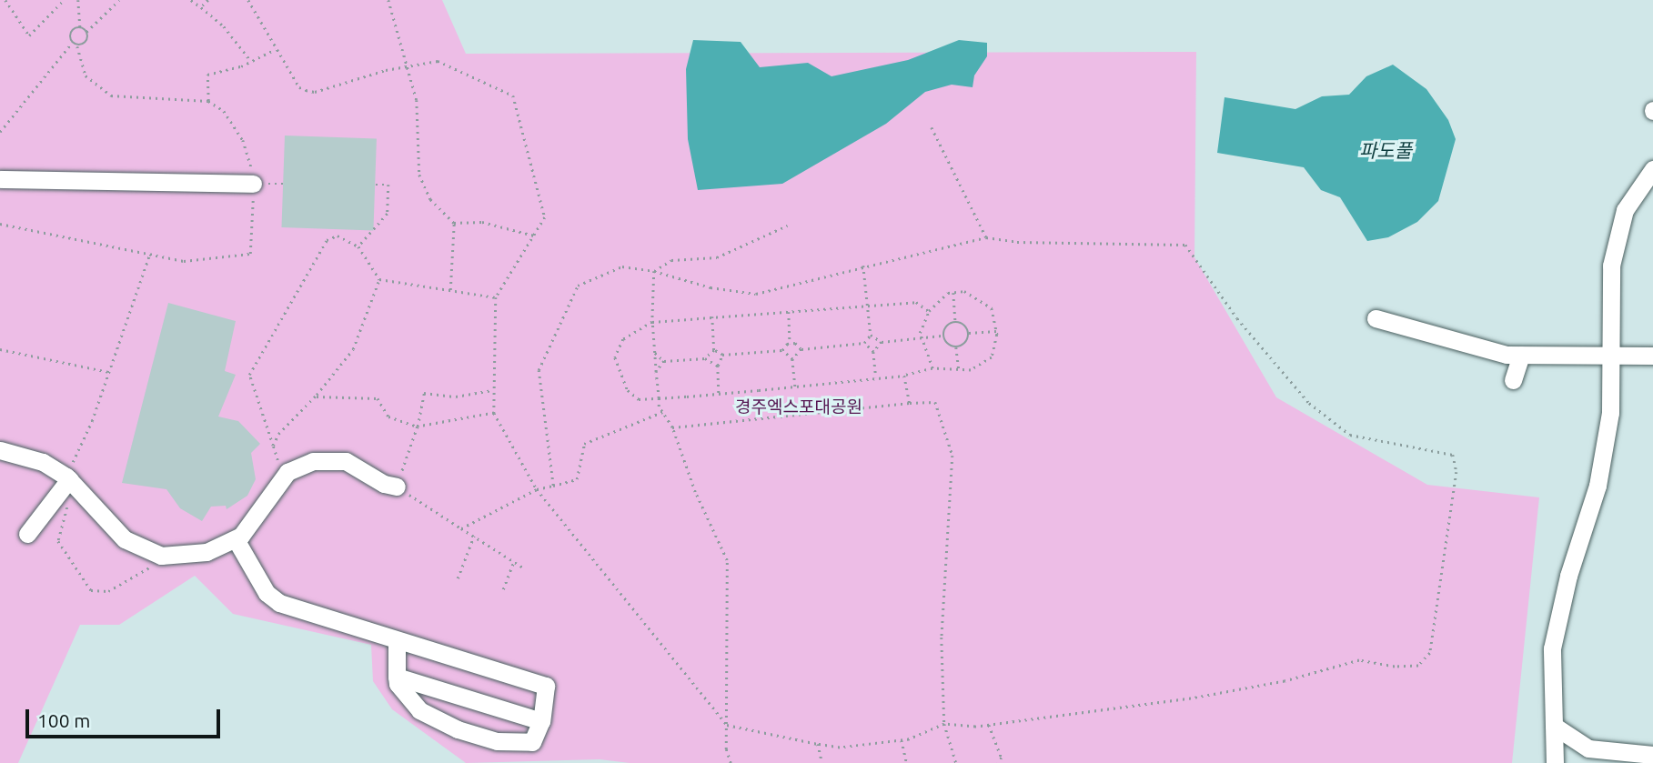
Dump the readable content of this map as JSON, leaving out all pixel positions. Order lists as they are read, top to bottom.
{
  "water": ["파도풀"],
  "parks": ["경주엑스포대공원"],
  "scale_bar": "100 m"
}
